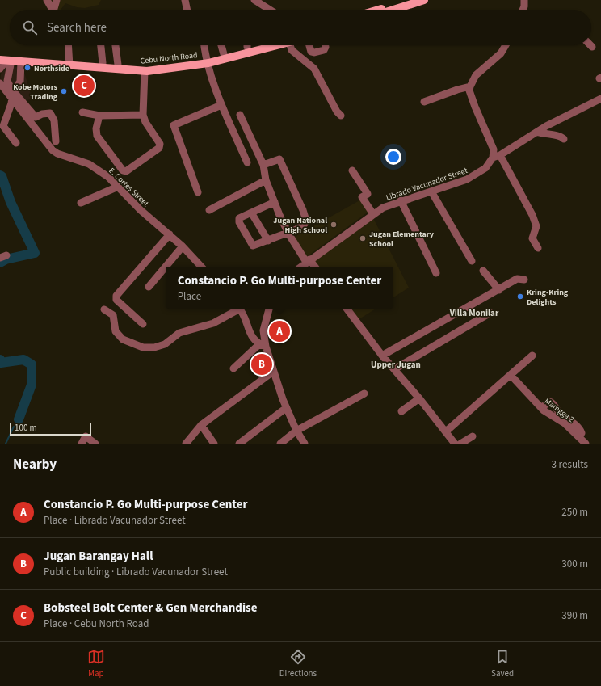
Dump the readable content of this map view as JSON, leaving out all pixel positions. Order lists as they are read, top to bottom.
{
  "streets": {
    "main road": ["Cebu North Road"],
    "street": ["Librado Vacunador Street", "E. Cortes Street", "Mamgga 2"]
  },
  "districts": ["Villa Monilar", "Upper Jugan"],
  "places": [
    "Northside",
    "Kobe Motors Trading",
    "Jugan National High School",
    "Jugan Elementary School",
    "Kring-Kring Delights"
  ],
  "scale_bar": "100 m",
  "page": {
    "search": "Search here",
    "pins": ["C", "A", "B"],
    "popup": ["Constancio P. Go Multi-purpose Center", "Place"],
    "scale": "100 m",
    "heading": ["Nearby", "3 results"],
    "list": [
      {
        "mark": "A",
        "name": "Constancio P. Go Multi-purpose Center",
        "note": "Place · Librado Vacunador Street",
        "value": "250 m"
      },
      {
        "mark": "B",
        "name": "Jugan Barangay Hall",
        "note": "Public building · Librado Vacunador Street",
        "value": "300 m"
      },
      {
        "mark": "C",
        "name": "Bobsteel Bolt Center & Gen Merchandise",
        "note": "Place · Cebu North Road",
        "value": "390 m"
      }
    ],
    "nav": ["Map", "Directions", "Saved"]
  }
}
